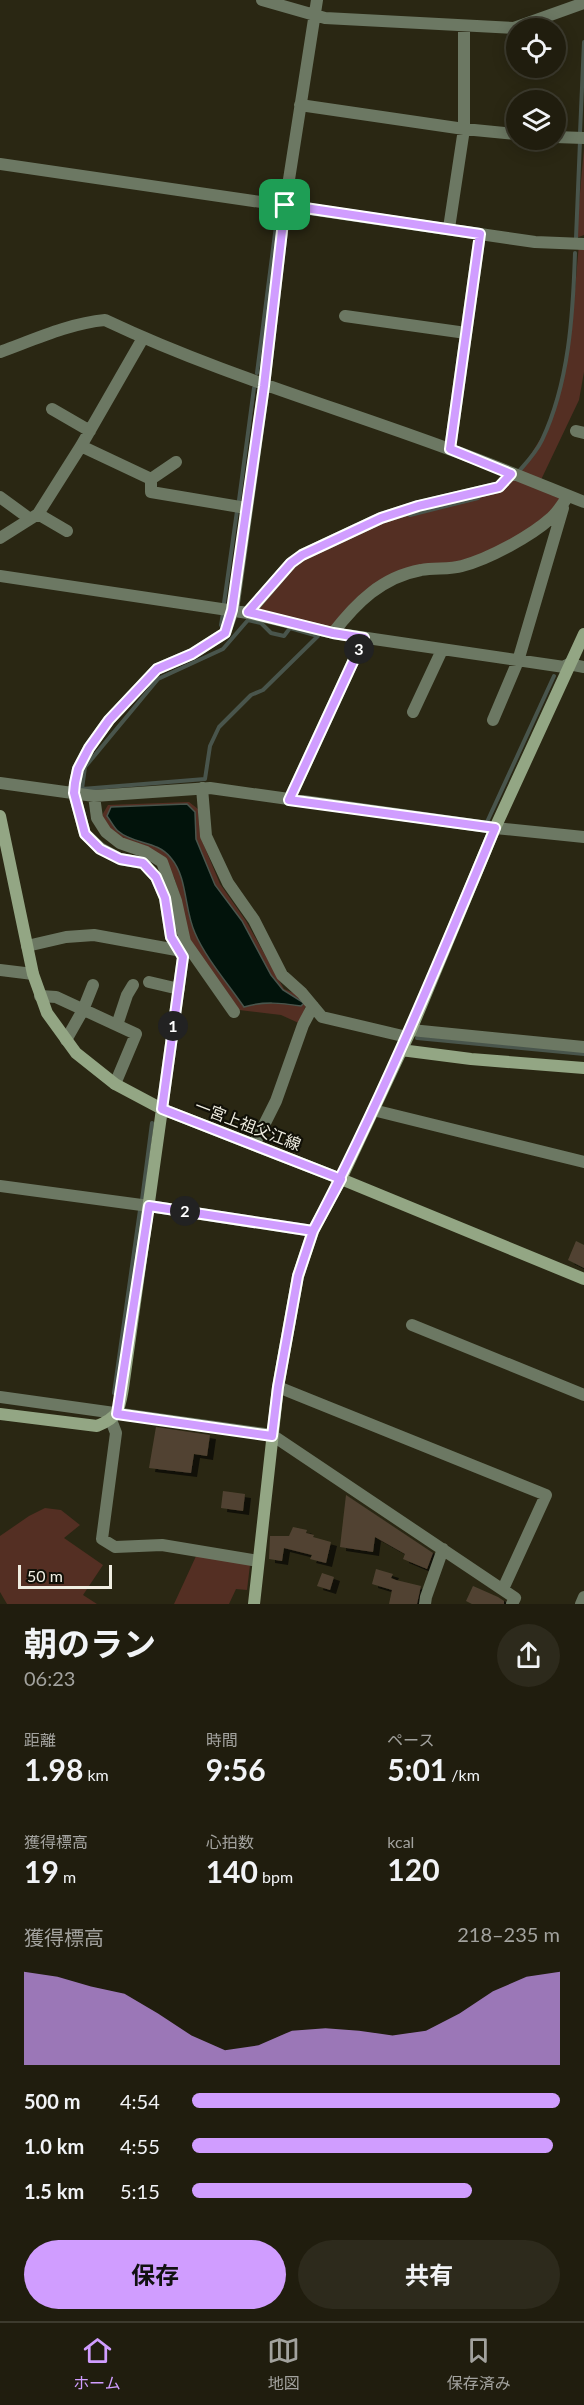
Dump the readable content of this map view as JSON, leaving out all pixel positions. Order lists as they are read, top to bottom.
{
  "streets": {
    "street": ["一宮上祖父江線"]
  },
  "scale_bar": "50 m",
  "page": {
    "pins": ["3", "1", "2"],
    "scale": "50 m",
    "heading": ["朝のラン", "06:23"],
    "stats": [
      ["距離", "1.98 km"],
      ["時間", "9:56"],
      ["ペース", "5:01 /km"],
      ["獲得標高", "19 m"],
      ["心拍数", "140 bpm"],
      ["kcal", "120"]
    ],
    "chart": ["獲得標高", "218–235 m"],
    "list": [
      {
        "name": "500 m",
        "note": "4:54"
      },
      {
        "name": "1.0 km",
        "note": "4:55"
      },
      {
        "name": "1.5 km",
        "note": "5:15"
      }
    ],
    "buttons": ["保存", "共有"],
    "tabs": ["ホーム", "地図", "保存済み"]
  }
}
